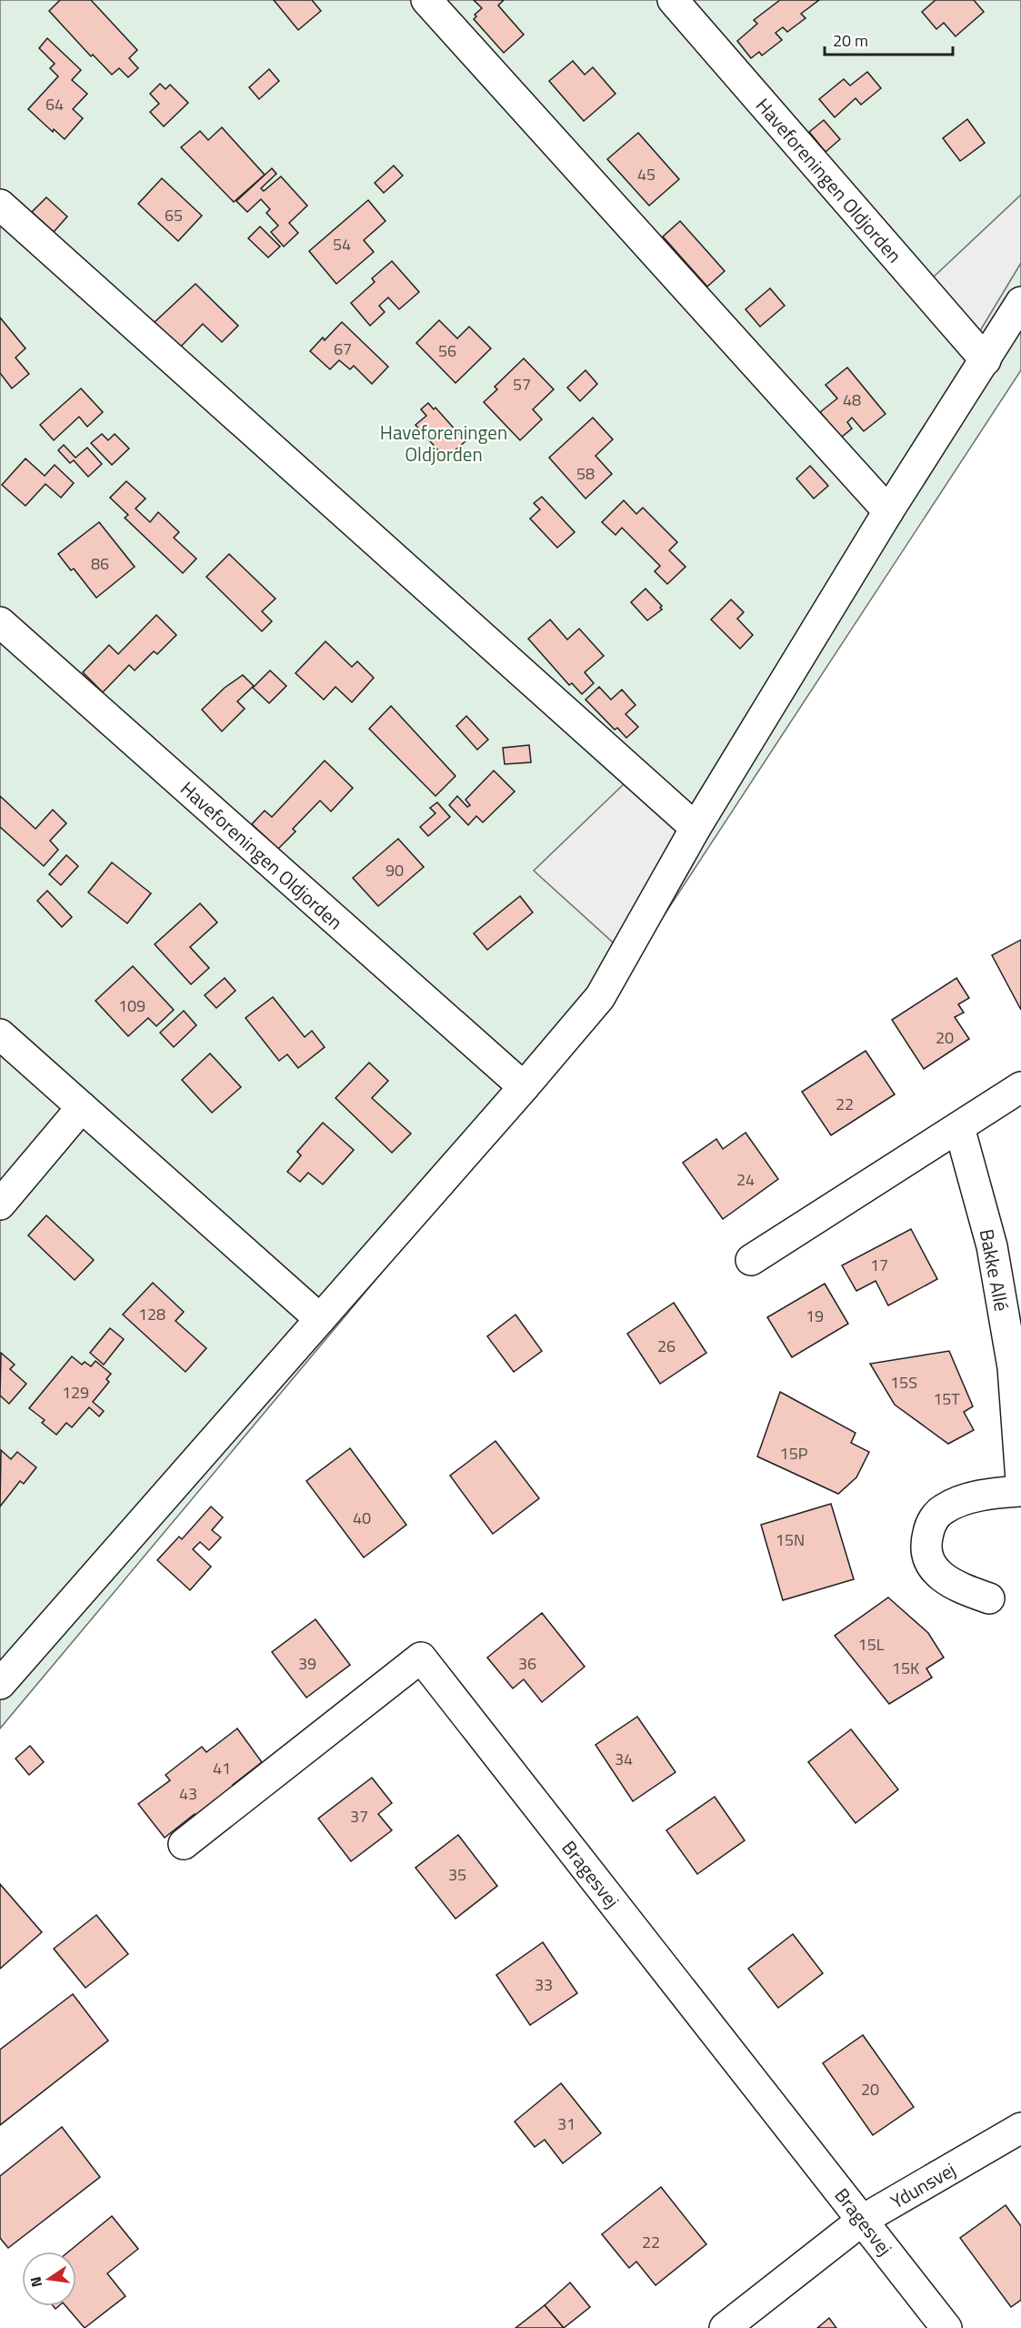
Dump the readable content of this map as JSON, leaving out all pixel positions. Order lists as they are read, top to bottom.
{
  "streets": {
    "street": [
      "Haveforeningen Oldjorden",
      "Bakke Allé",
      "Bragesvej",
      "Ydunsvej"
    ]
  },
  "crossings": [
    ["Bragesvej", "Ydunsvej"]
  ],
  "parks": ["Haveforeningen Oldjorden"],
  "house_numbers": [
    "64",
    "45",
    "65",
    "54",
    "67",
    "56",
    "57",
    "48",
    "58",
    "86",
    "90",
    "109",
    "20",
    "22",
    "24",
    "17",
    "128",
    "19",
    "26",
    "15S",
    "129",
    "15T",
    "15P",
    "40",
    "15N",
    "15L",
    "39",
    "36",
    "15K",
    "34",
    "41",
    "43",
    "37",
    "35",
    "33",
    "20",
    "31",
    "22"
  ],
  "scale_bar": "20 m",
  "north": "left"
}
